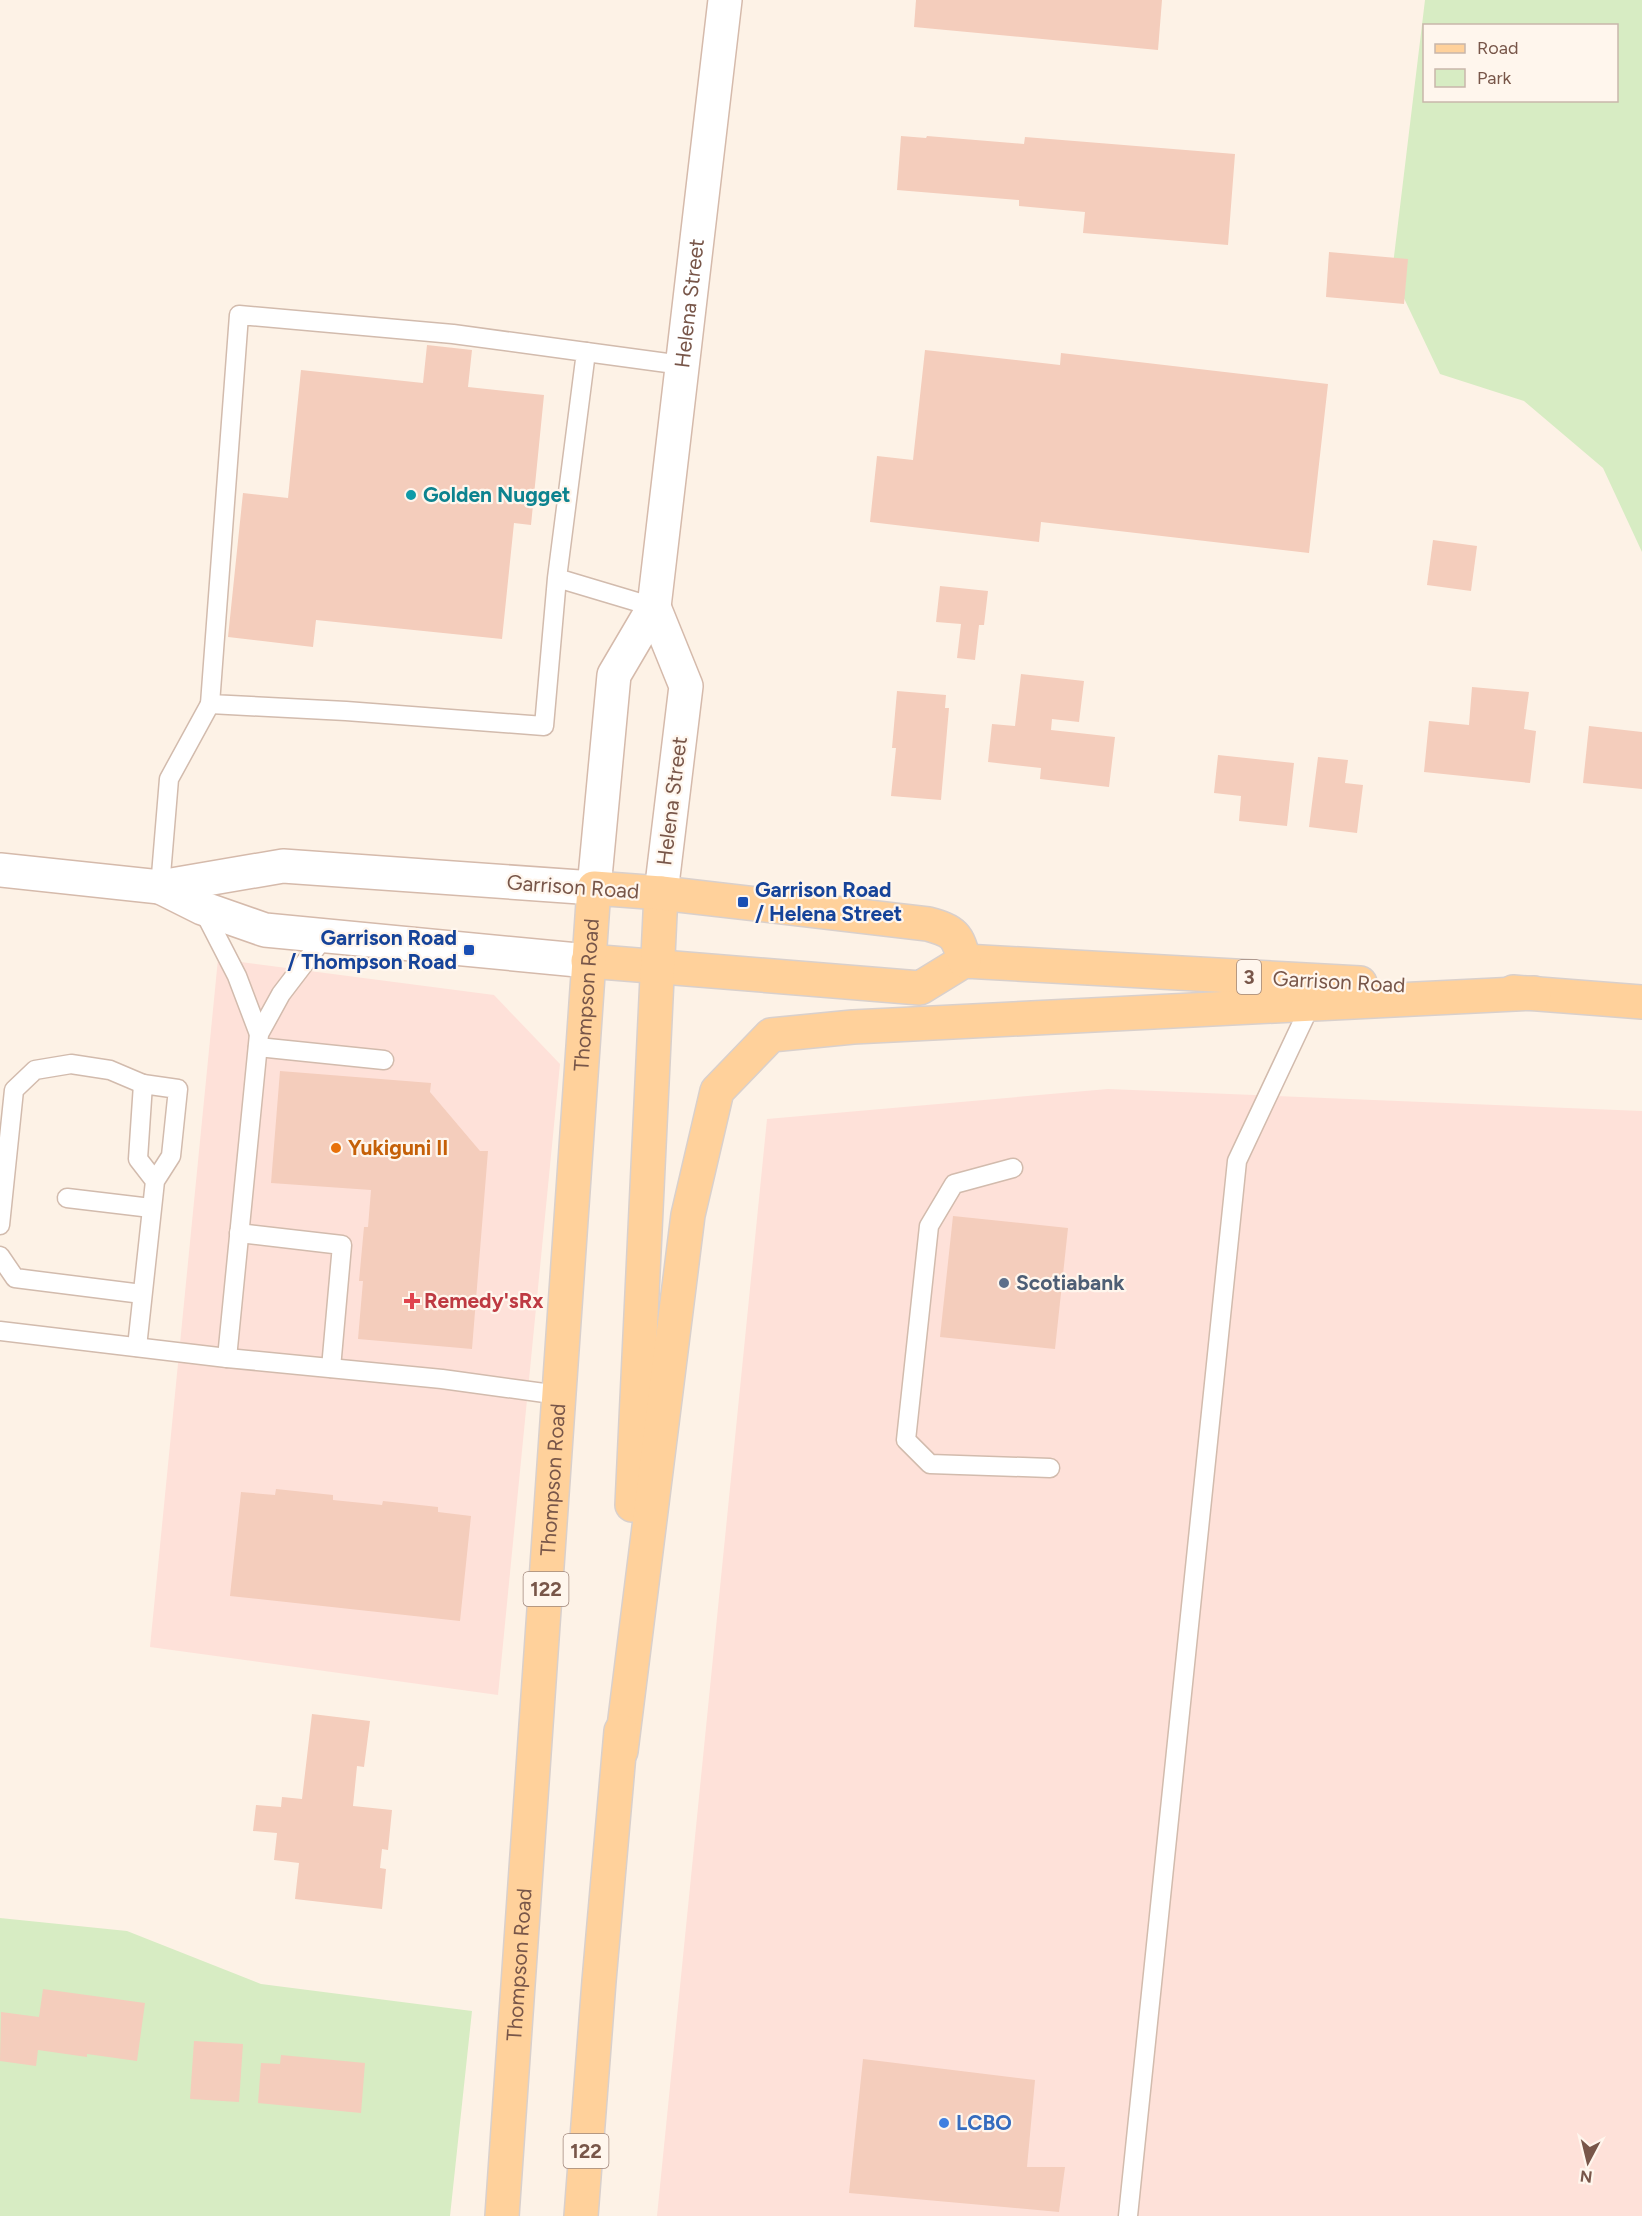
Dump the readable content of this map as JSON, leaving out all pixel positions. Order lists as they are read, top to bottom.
{
  "streets": {
    "main road": [
      "Helena Street",
      "Garrison Road",
      "3",
      "Thompson Road",
      "122"
    ]
  },
  "crossings": [
    ["Helena Street", "Garrison Road"],
    ["Helena Street", "Thompson Road"],
    ["Helena Street", "122"],
    ["Garrison Road", "Thompson Road"],
    ["Garrison Road", "122"]
  ],
  "places": {
    "other": [
      "Golden Nugget",
      "Yukiguni II",
      "Scotiabank",
      "LCBO"
    ],
    "transit": ["Garrison Road / Helena Street", "Garrison Road / Thompson Road"],
    "health": ["Remedy'sRx"]
  },
  "legend": ["Road", "Park"],
  "north": "bottom"
}
